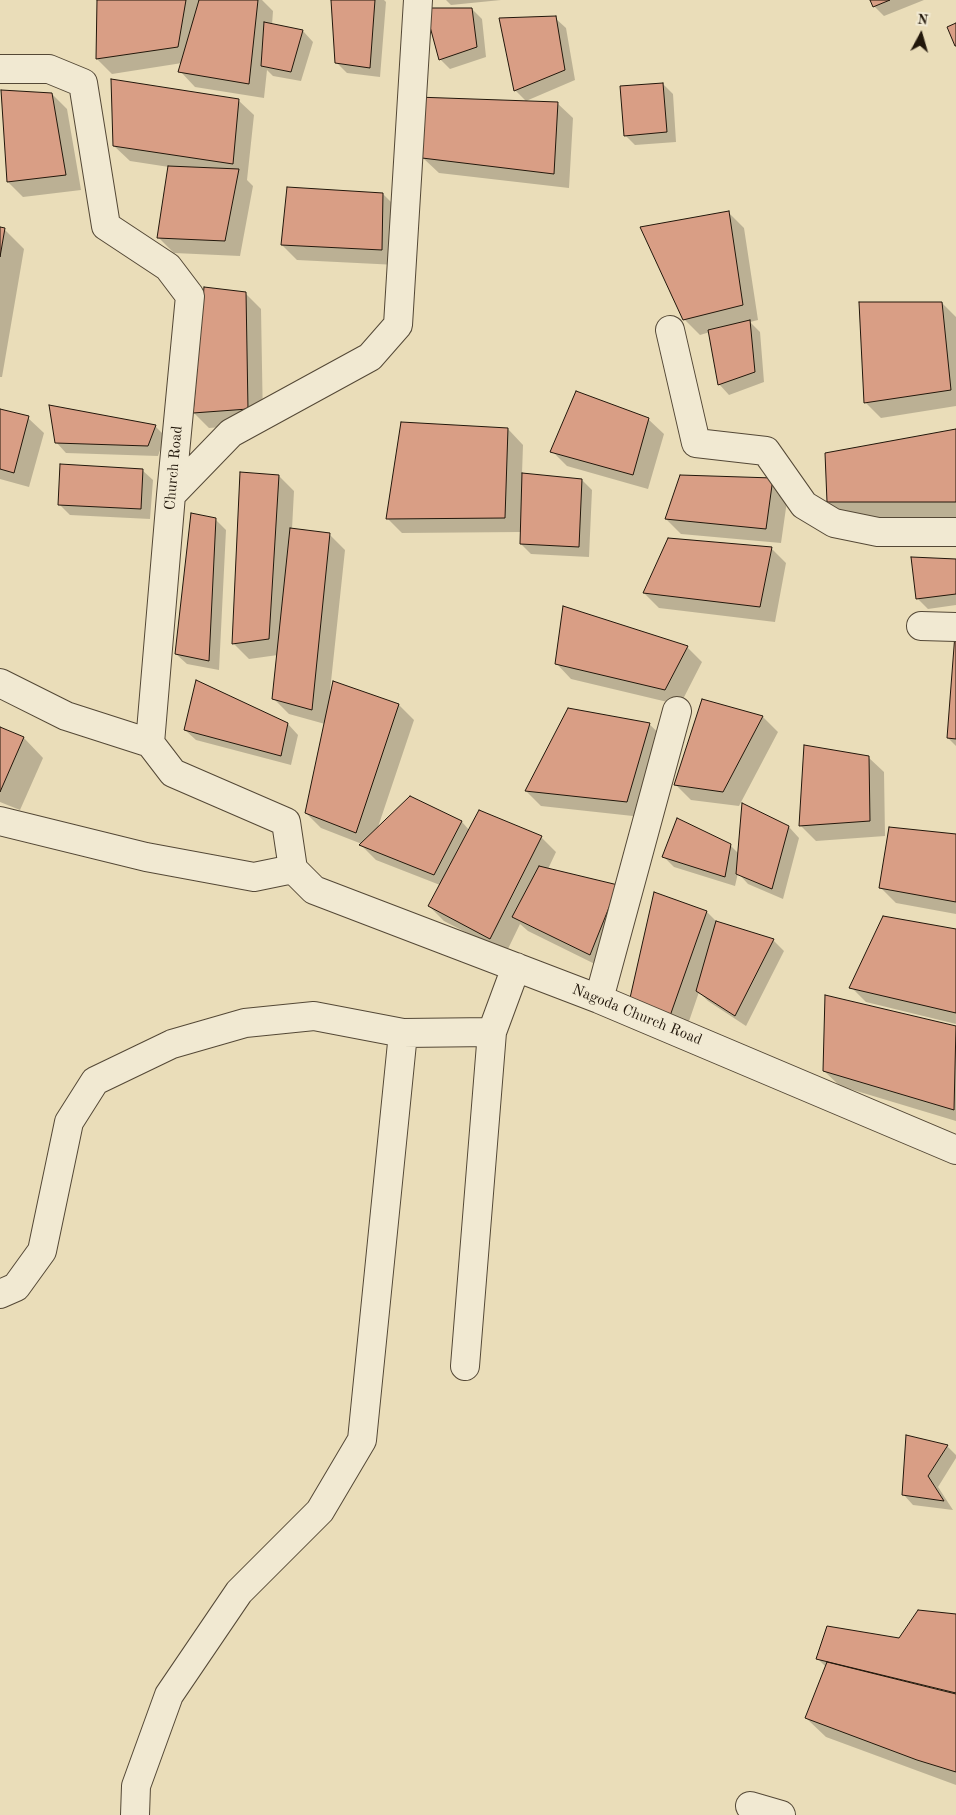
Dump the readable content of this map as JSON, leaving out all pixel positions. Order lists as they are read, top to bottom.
{
  "streets": {
    "street": ["Church Road", "Nagoda Church Road"]
  },
  "north": "top"
}
